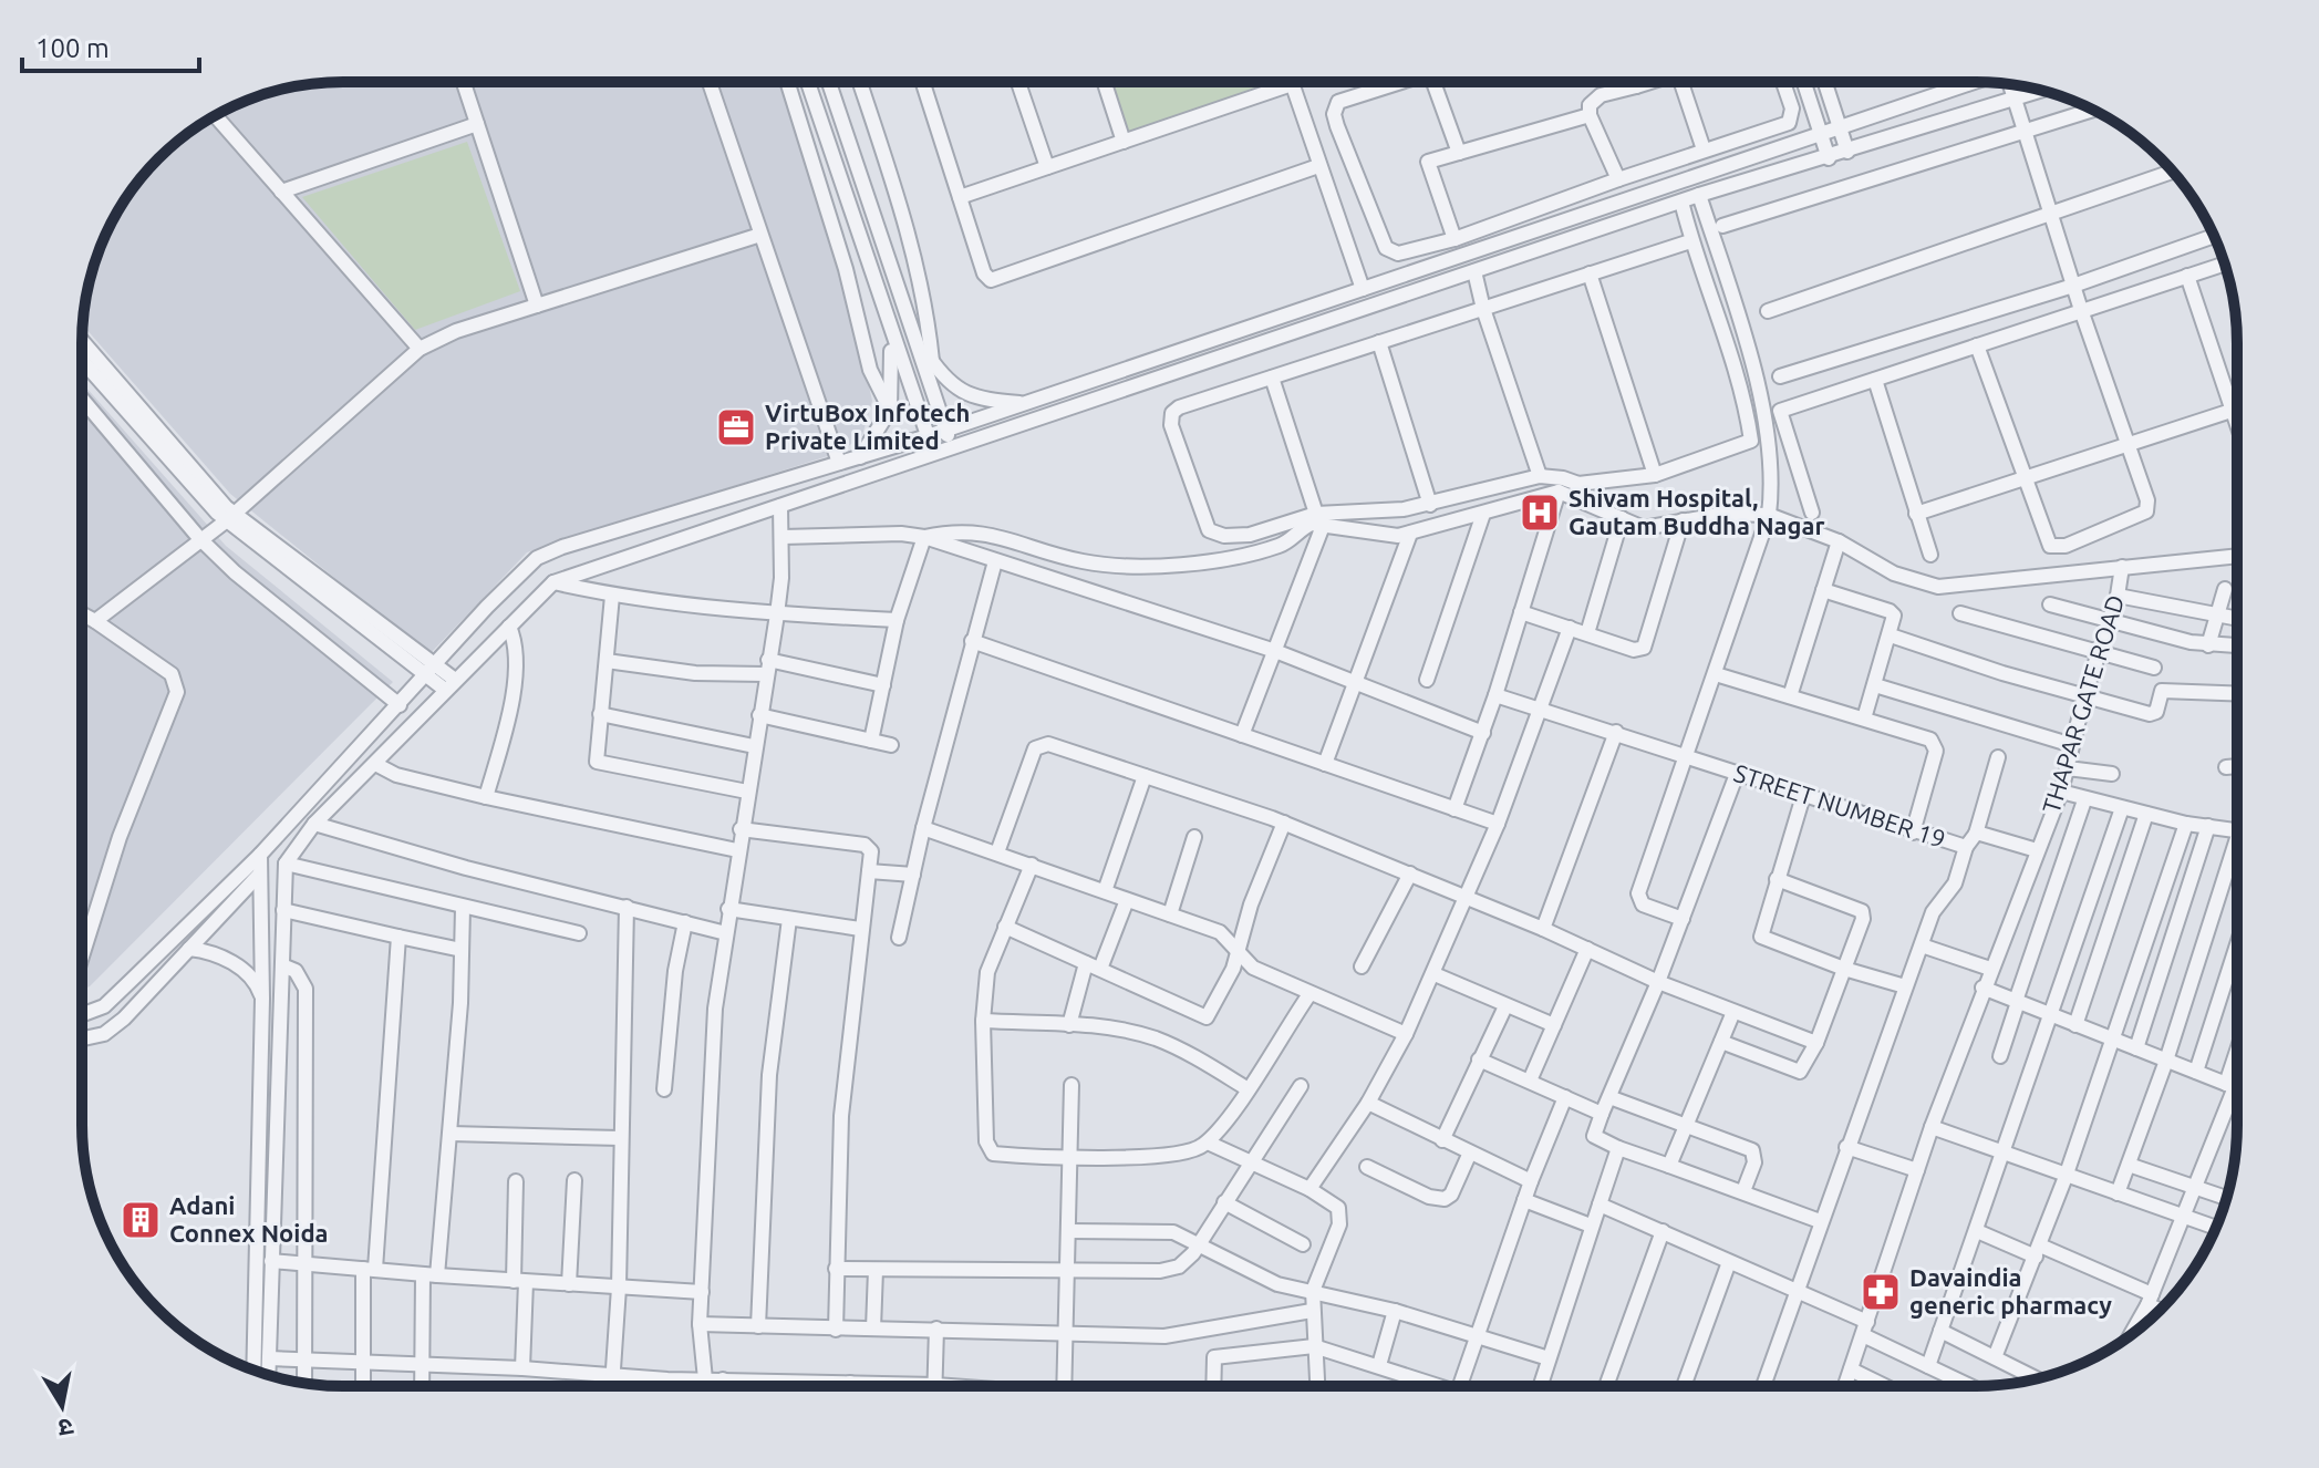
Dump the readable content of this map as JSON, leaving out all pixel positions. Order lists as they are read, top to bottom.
{
  "streets": {
    "street": ["THAPAR GATE ROAD", "STREET NUMBER 19"]
  },
  "crossings": [
    ["THAPAR GATE ROAD", "STREET NUMBER 19"]
  ],
  "places": {
    "office": ["VirtuBox Infotech Private Limited"],
    "hospital": ["Shivam Hospital, Gautam Buddha Nagar"],
    "building": ["Adani Connex Noida"],
    "pharmacy": ["Davaindia generic pharmacy"]
  },
  "scale_bar": "100 m",
  "north": "bottom"
}
